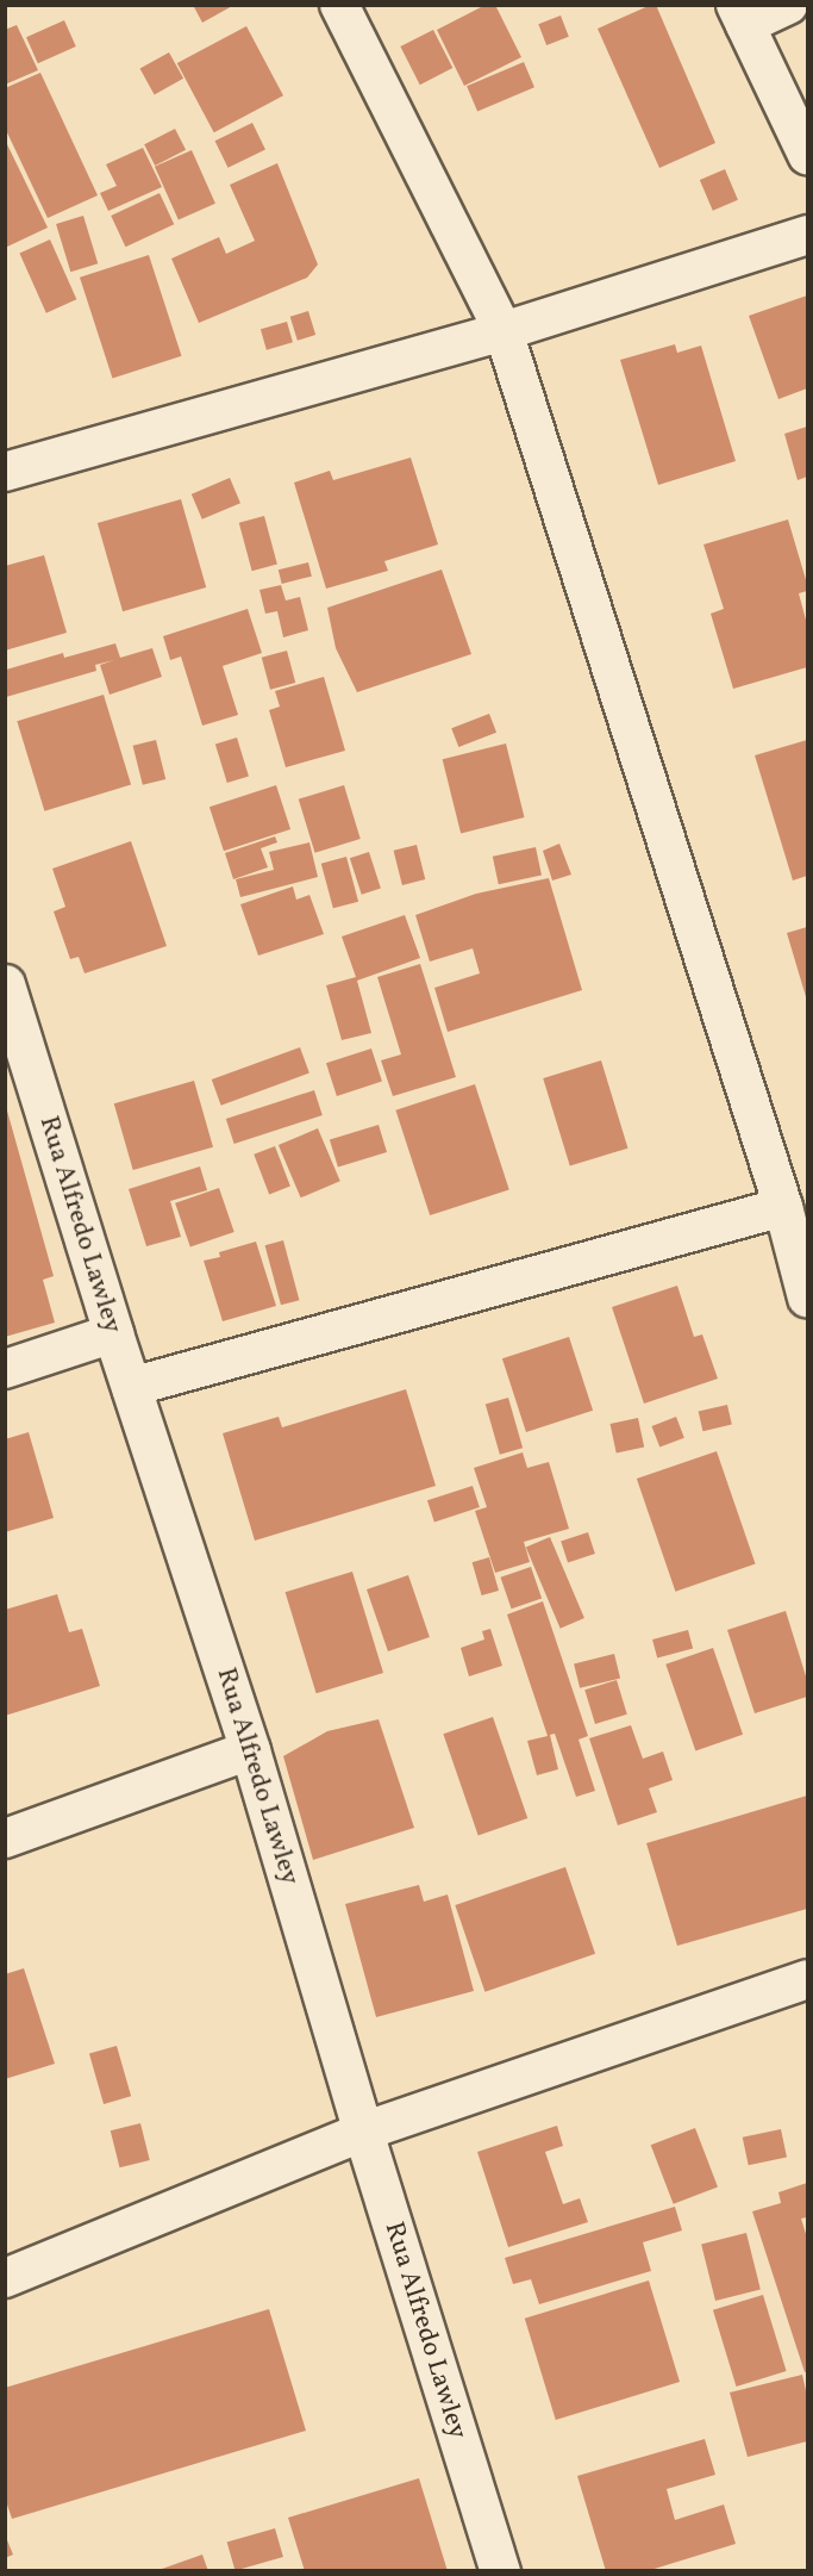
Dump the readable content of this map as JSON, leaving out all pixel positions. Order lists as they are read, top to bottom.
{
  "streets": {
    "main road": ["Rua Alfredo Lawley"]
  }
}
